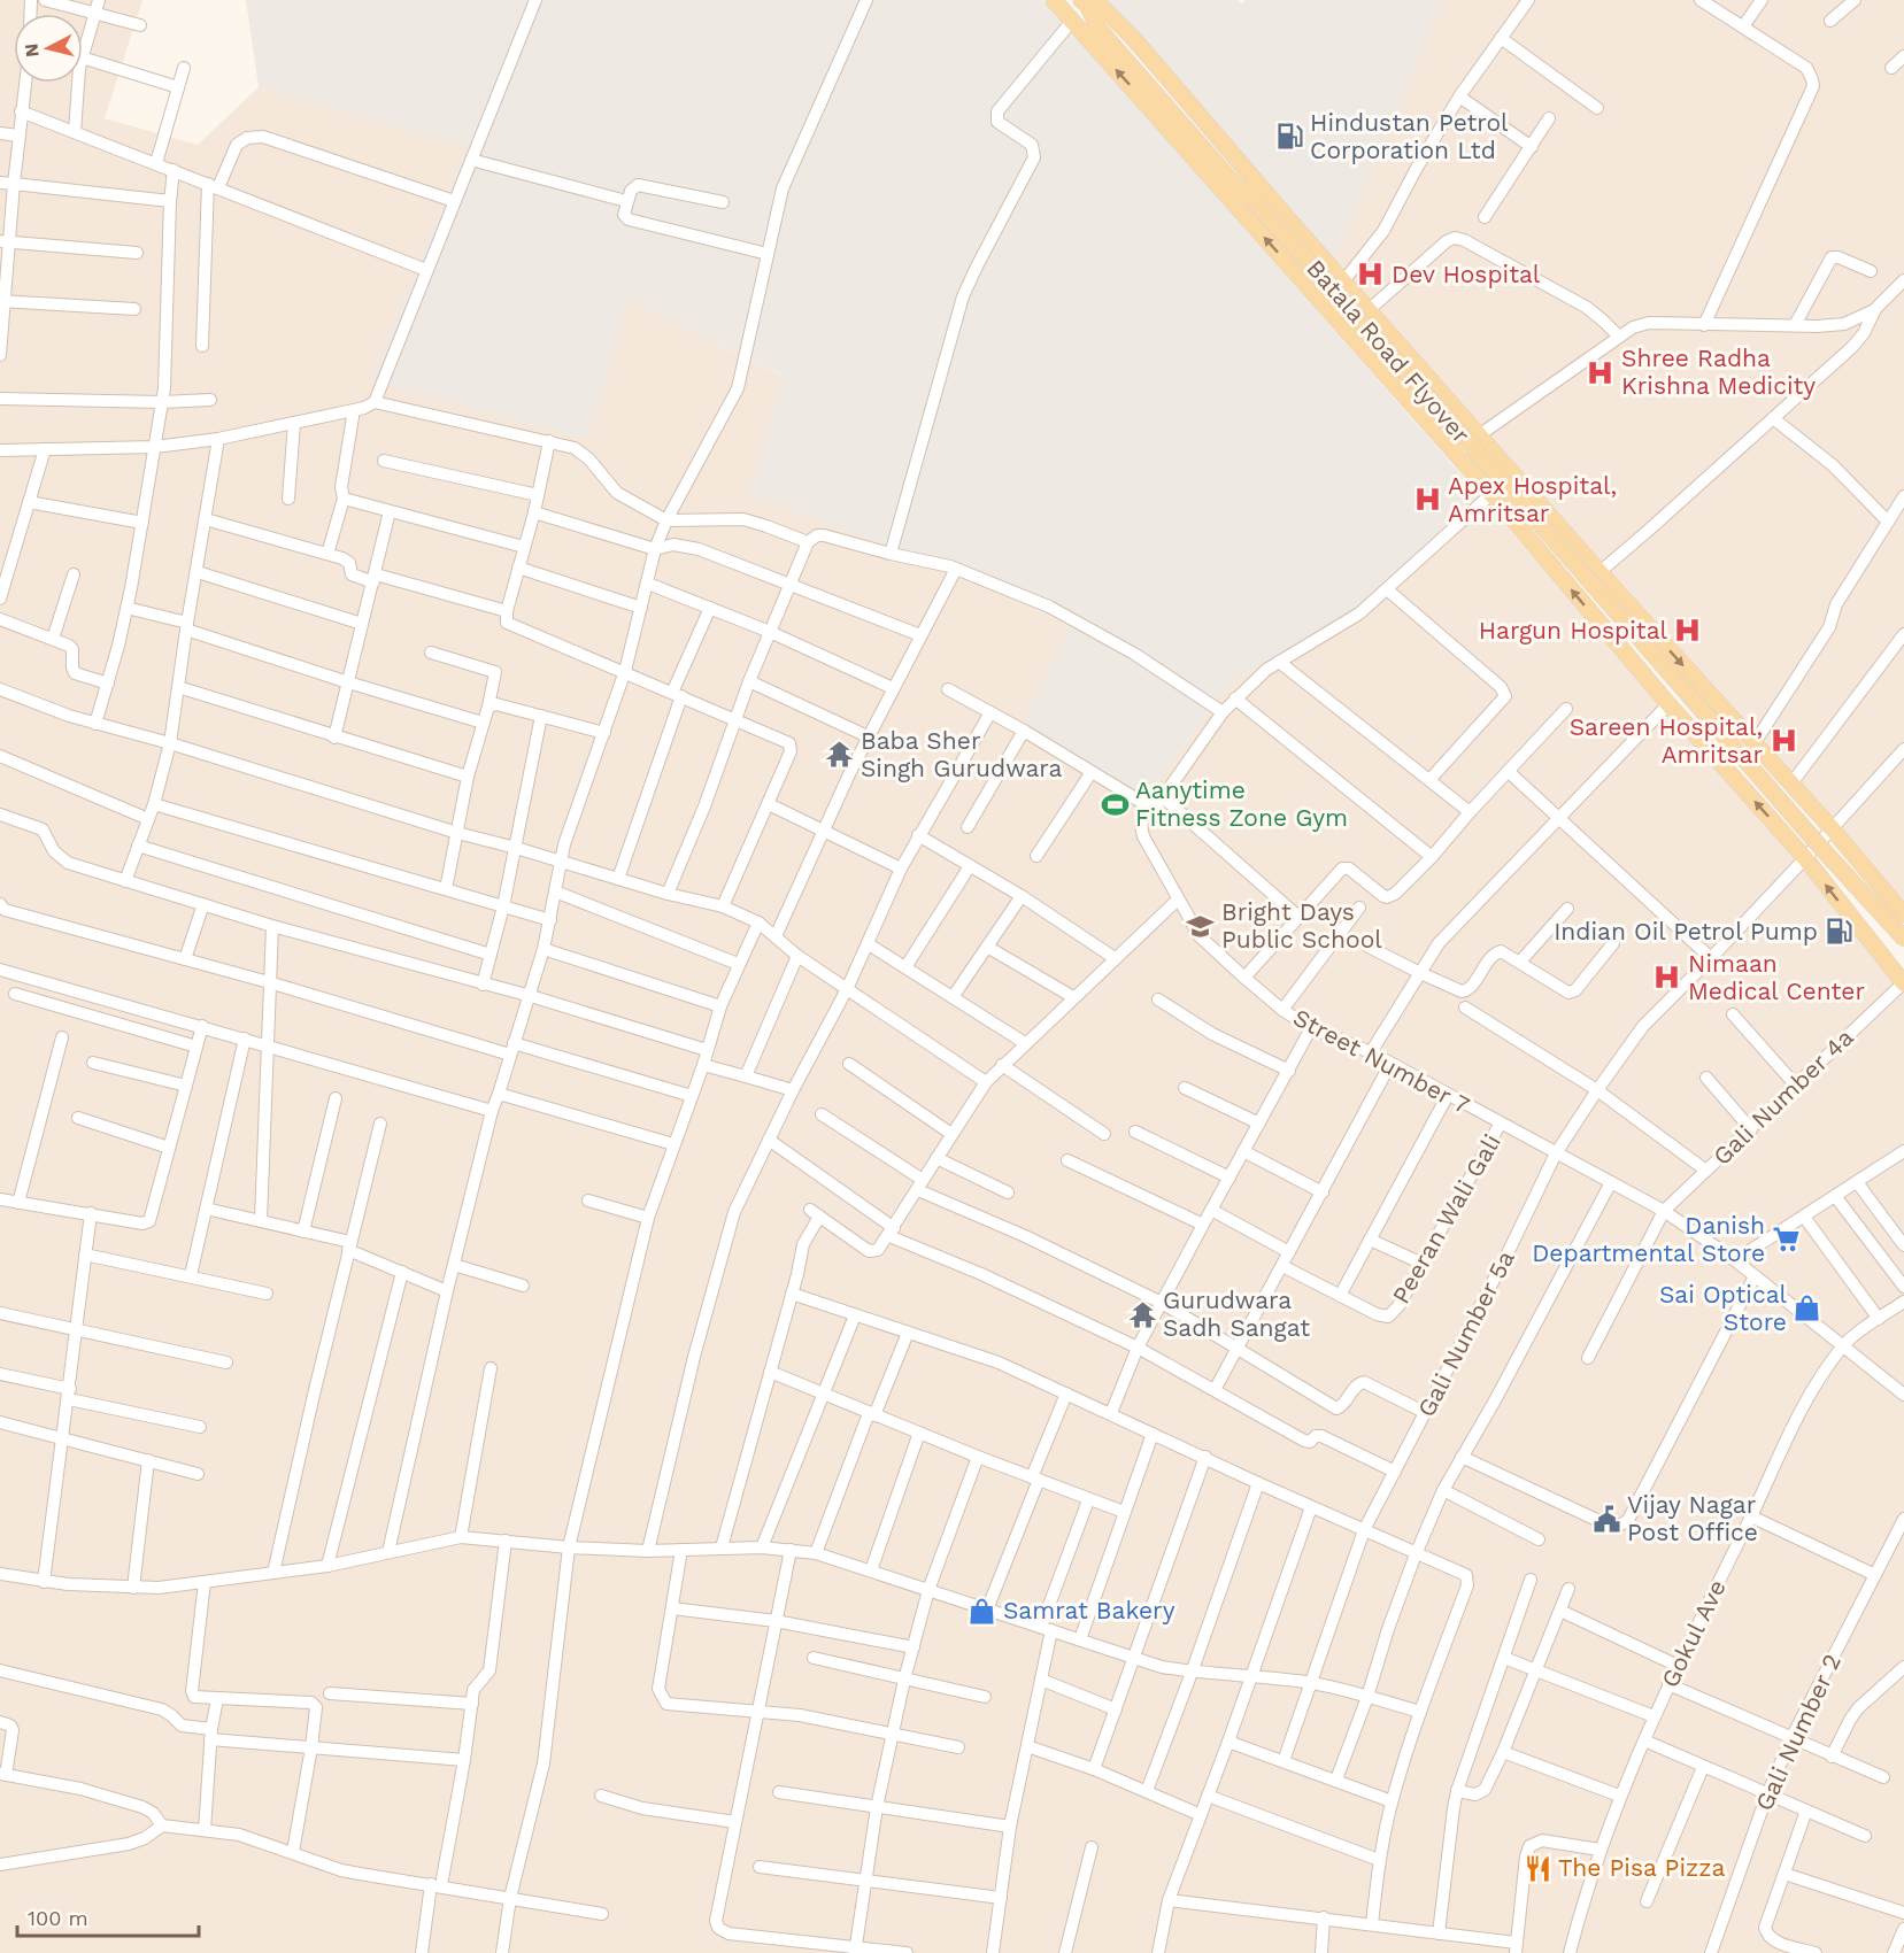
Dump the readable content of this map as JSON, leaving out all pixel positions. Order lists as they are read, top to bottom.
{
  "streets": {
    "main road": ["Batala Road Flyover"],
    "street": [
      "Street Number 7",
      "Gali Number 4a",
      "Peeran Wali Gali",
      "Gali Number 5a",
      "Gokul Ave",
      "Gali Number 2"
    ]
  },
  "crossings": [
    ["Street Number 7", "Gali Number 4a"],
    ["Street Number 7", "Peeran Wali Gali"],
    ["Street Number 7", "Gali Number 5a"],
    ["Street Number 7", "Gokul Ave"]
  ],
  "places": {
    "fuel station": ["Hindustan Petrol Corporation Ltd", "Indian Oil Petrol Pump"],
    "hospital": [
      "Dev Hospital",
      "Shree Radha Krishna Medicity",
      "Apex Hospital, Amritsar",
      "Hargun Hospital",
      "Sareen Hospital, Amritsar",
      "Nimaan Medical Center"
    ],
    "temple": ["Baba Sher Singh Gurudwara", "Gurudwara Sadh Sangat"],
    "sports": ["Aanytime Fitness Zone Gym"],
    "school or university": ["Bright Days Public School"],
    "supermarket": ["Danish Departmental Store"],
    "shop": ["Sai Optical Store", "Samrat Bakery"],
    "public building": ["Vijay Nagar Post Office"],
    "restaurant": ["The Pisa Pizza"]
  },
  "scale_bar": "100 m",
  "north": "left"
}
